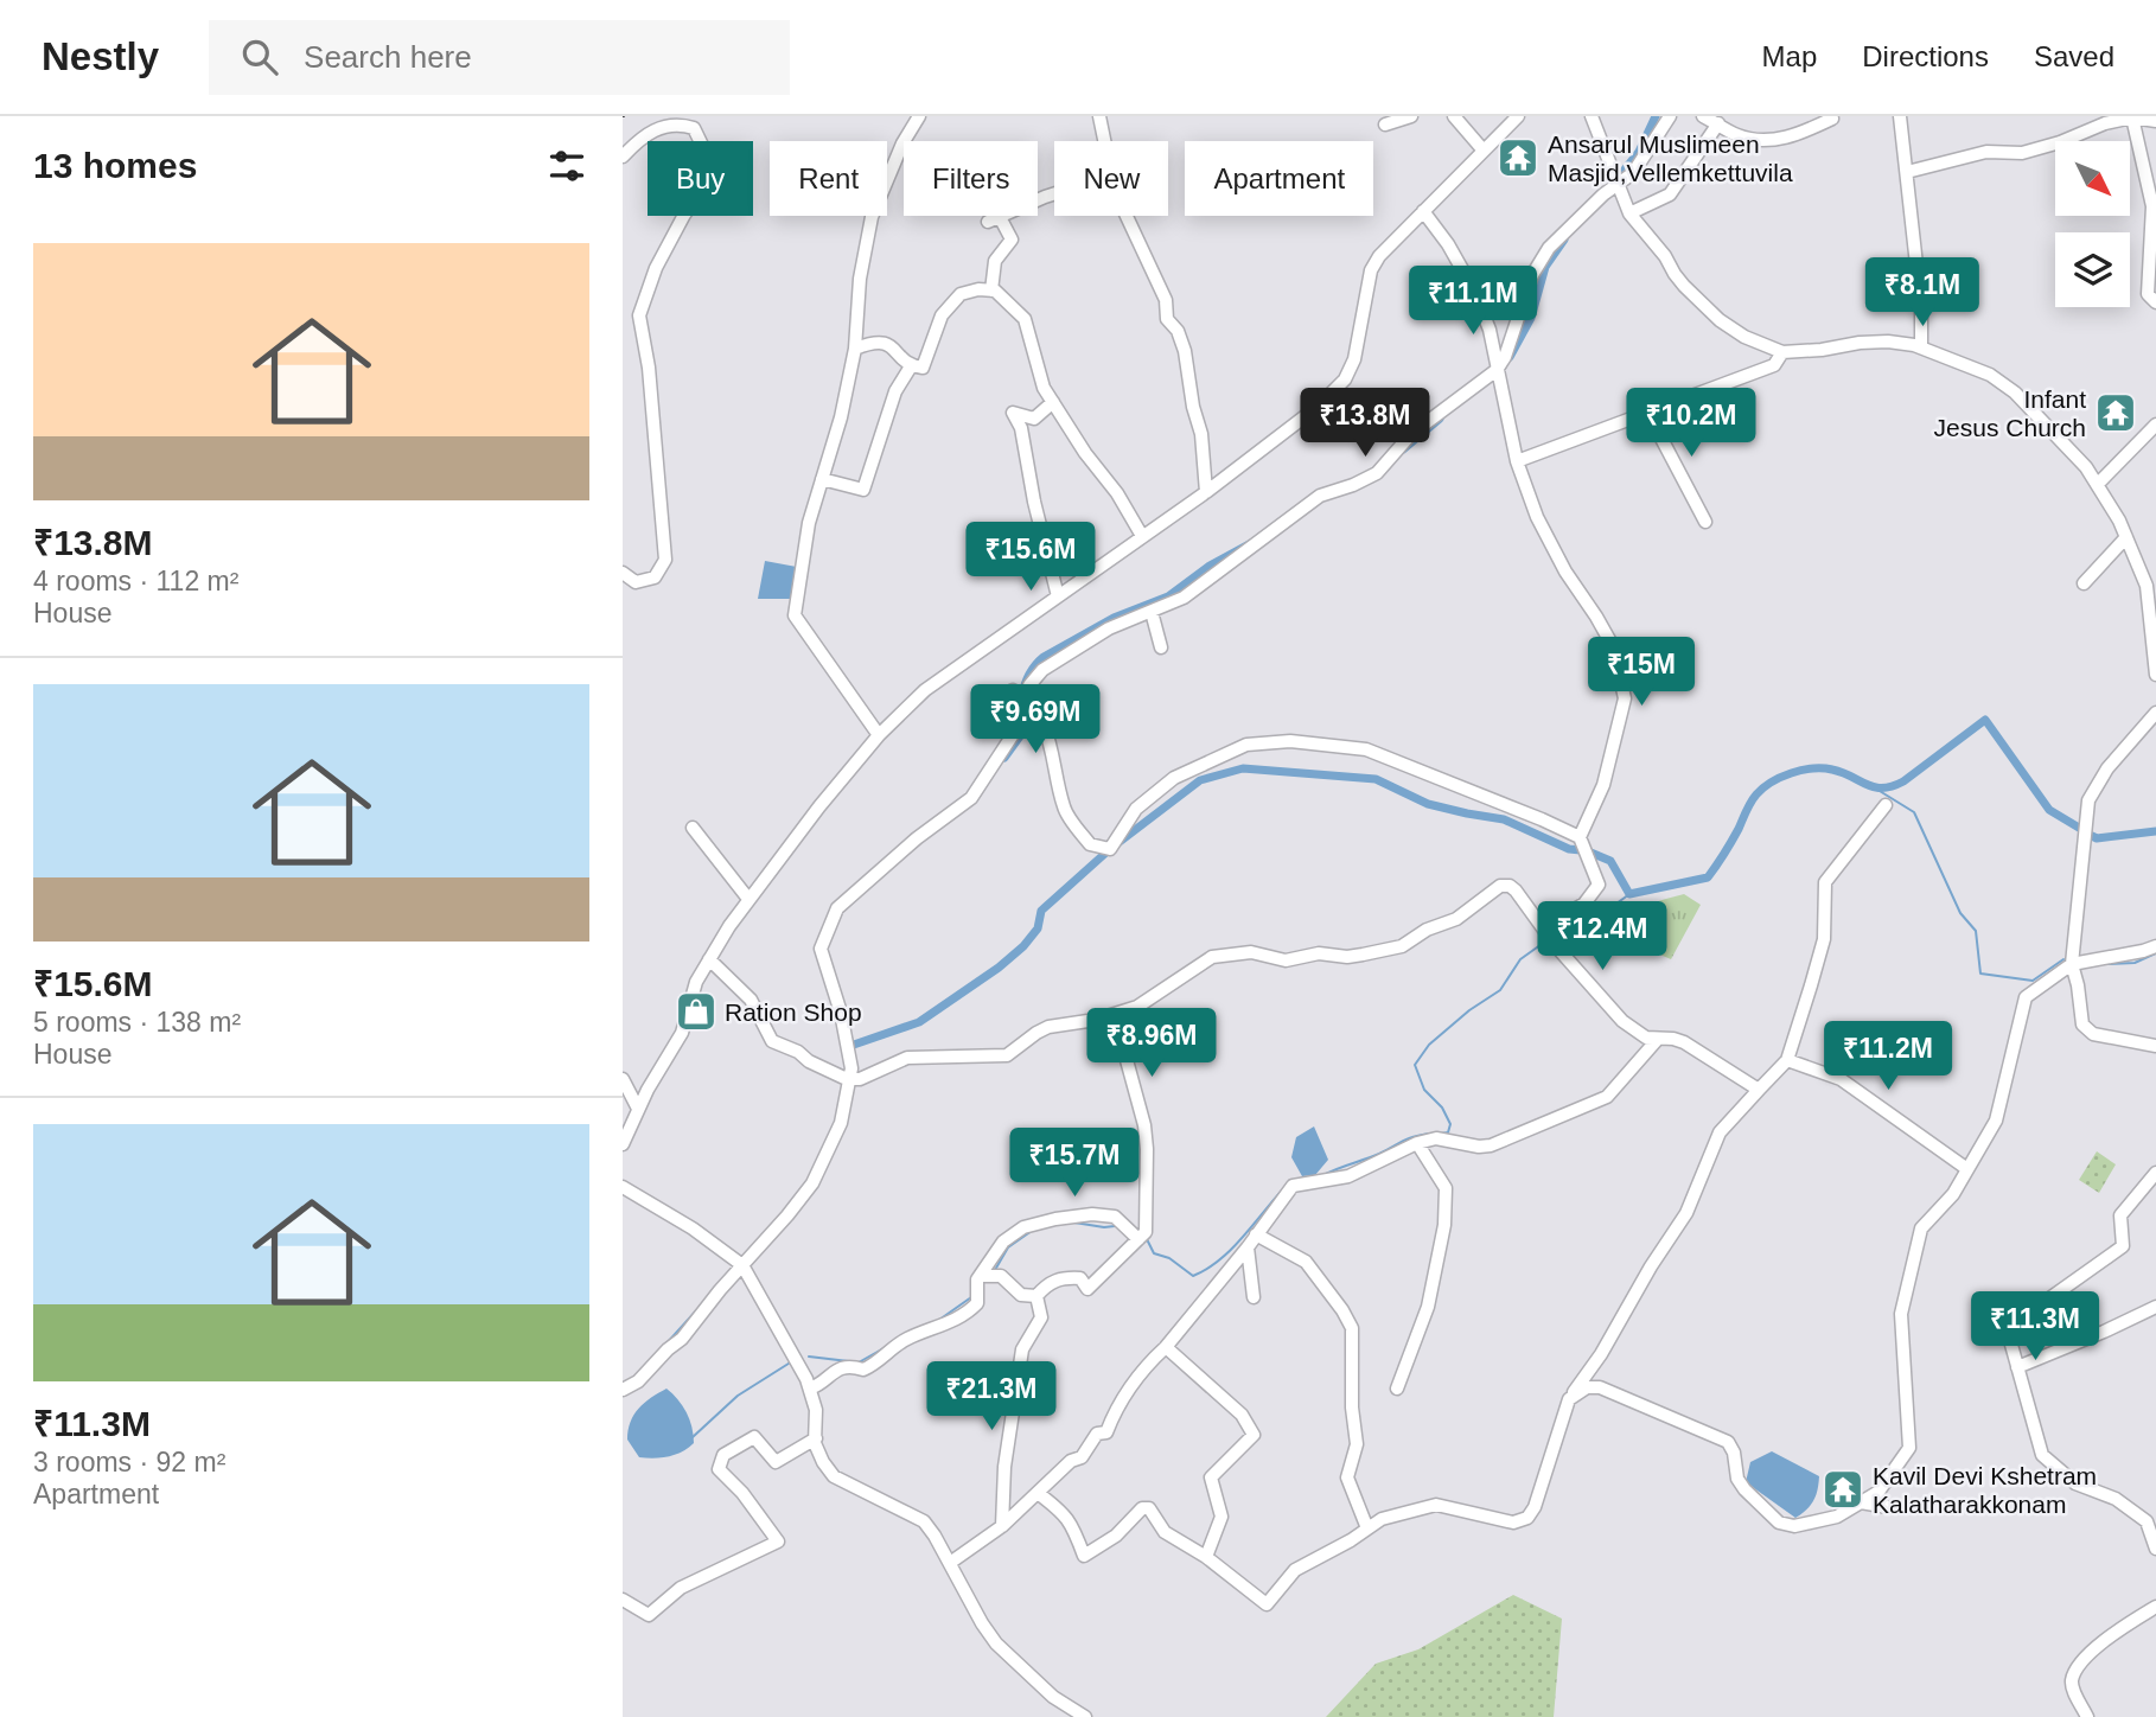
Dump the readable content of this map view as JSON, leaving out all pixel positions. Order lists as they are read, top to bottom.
{
  "places": {
    "temple": ["Ansarul Muslimeen Masjid,Vellemkettuvila", "Infant Jesus Church", "Kavil Devi Kshetram Kalatharakkonam"],
    "shop": ["Ration Shop"]
  },
  "north": "bottom right",
  "page": {
    "header": "Nestly",
    "search": "Search here",
    "nav": ["Map", "Directions", "Saved"],
    "heading": "13 homes",
    "chip": [
      "Buy",
      "Rent",
      "Filters",
      "New",
      "Apartment"
    ],
    "list": [
      {
        "name": "₹13.8M",
        "note": "4 rooms · 112 m² · House"
      },
      {
        "name": "₹15.6M",
        "note": "5 rooms · 138 m² · House"
      },
      {
        "name": "₹11.3M",
        "note": "3 rooms · 92 m² · Apartment"
      }
    ],
    "price": [
      "₹8.1M",
      "₹11.1M",
      "₹13.8M",
      "₹10.2M",
      "₹15.6M",
      "₹15M",
      "₹9.69M",
      "₹12.4M",
      "₹8.96M",
      "₹11.2M",
      "₹15.7M",
      "₹11.3M",
      "₹21.3M"
    ]
  }
}
